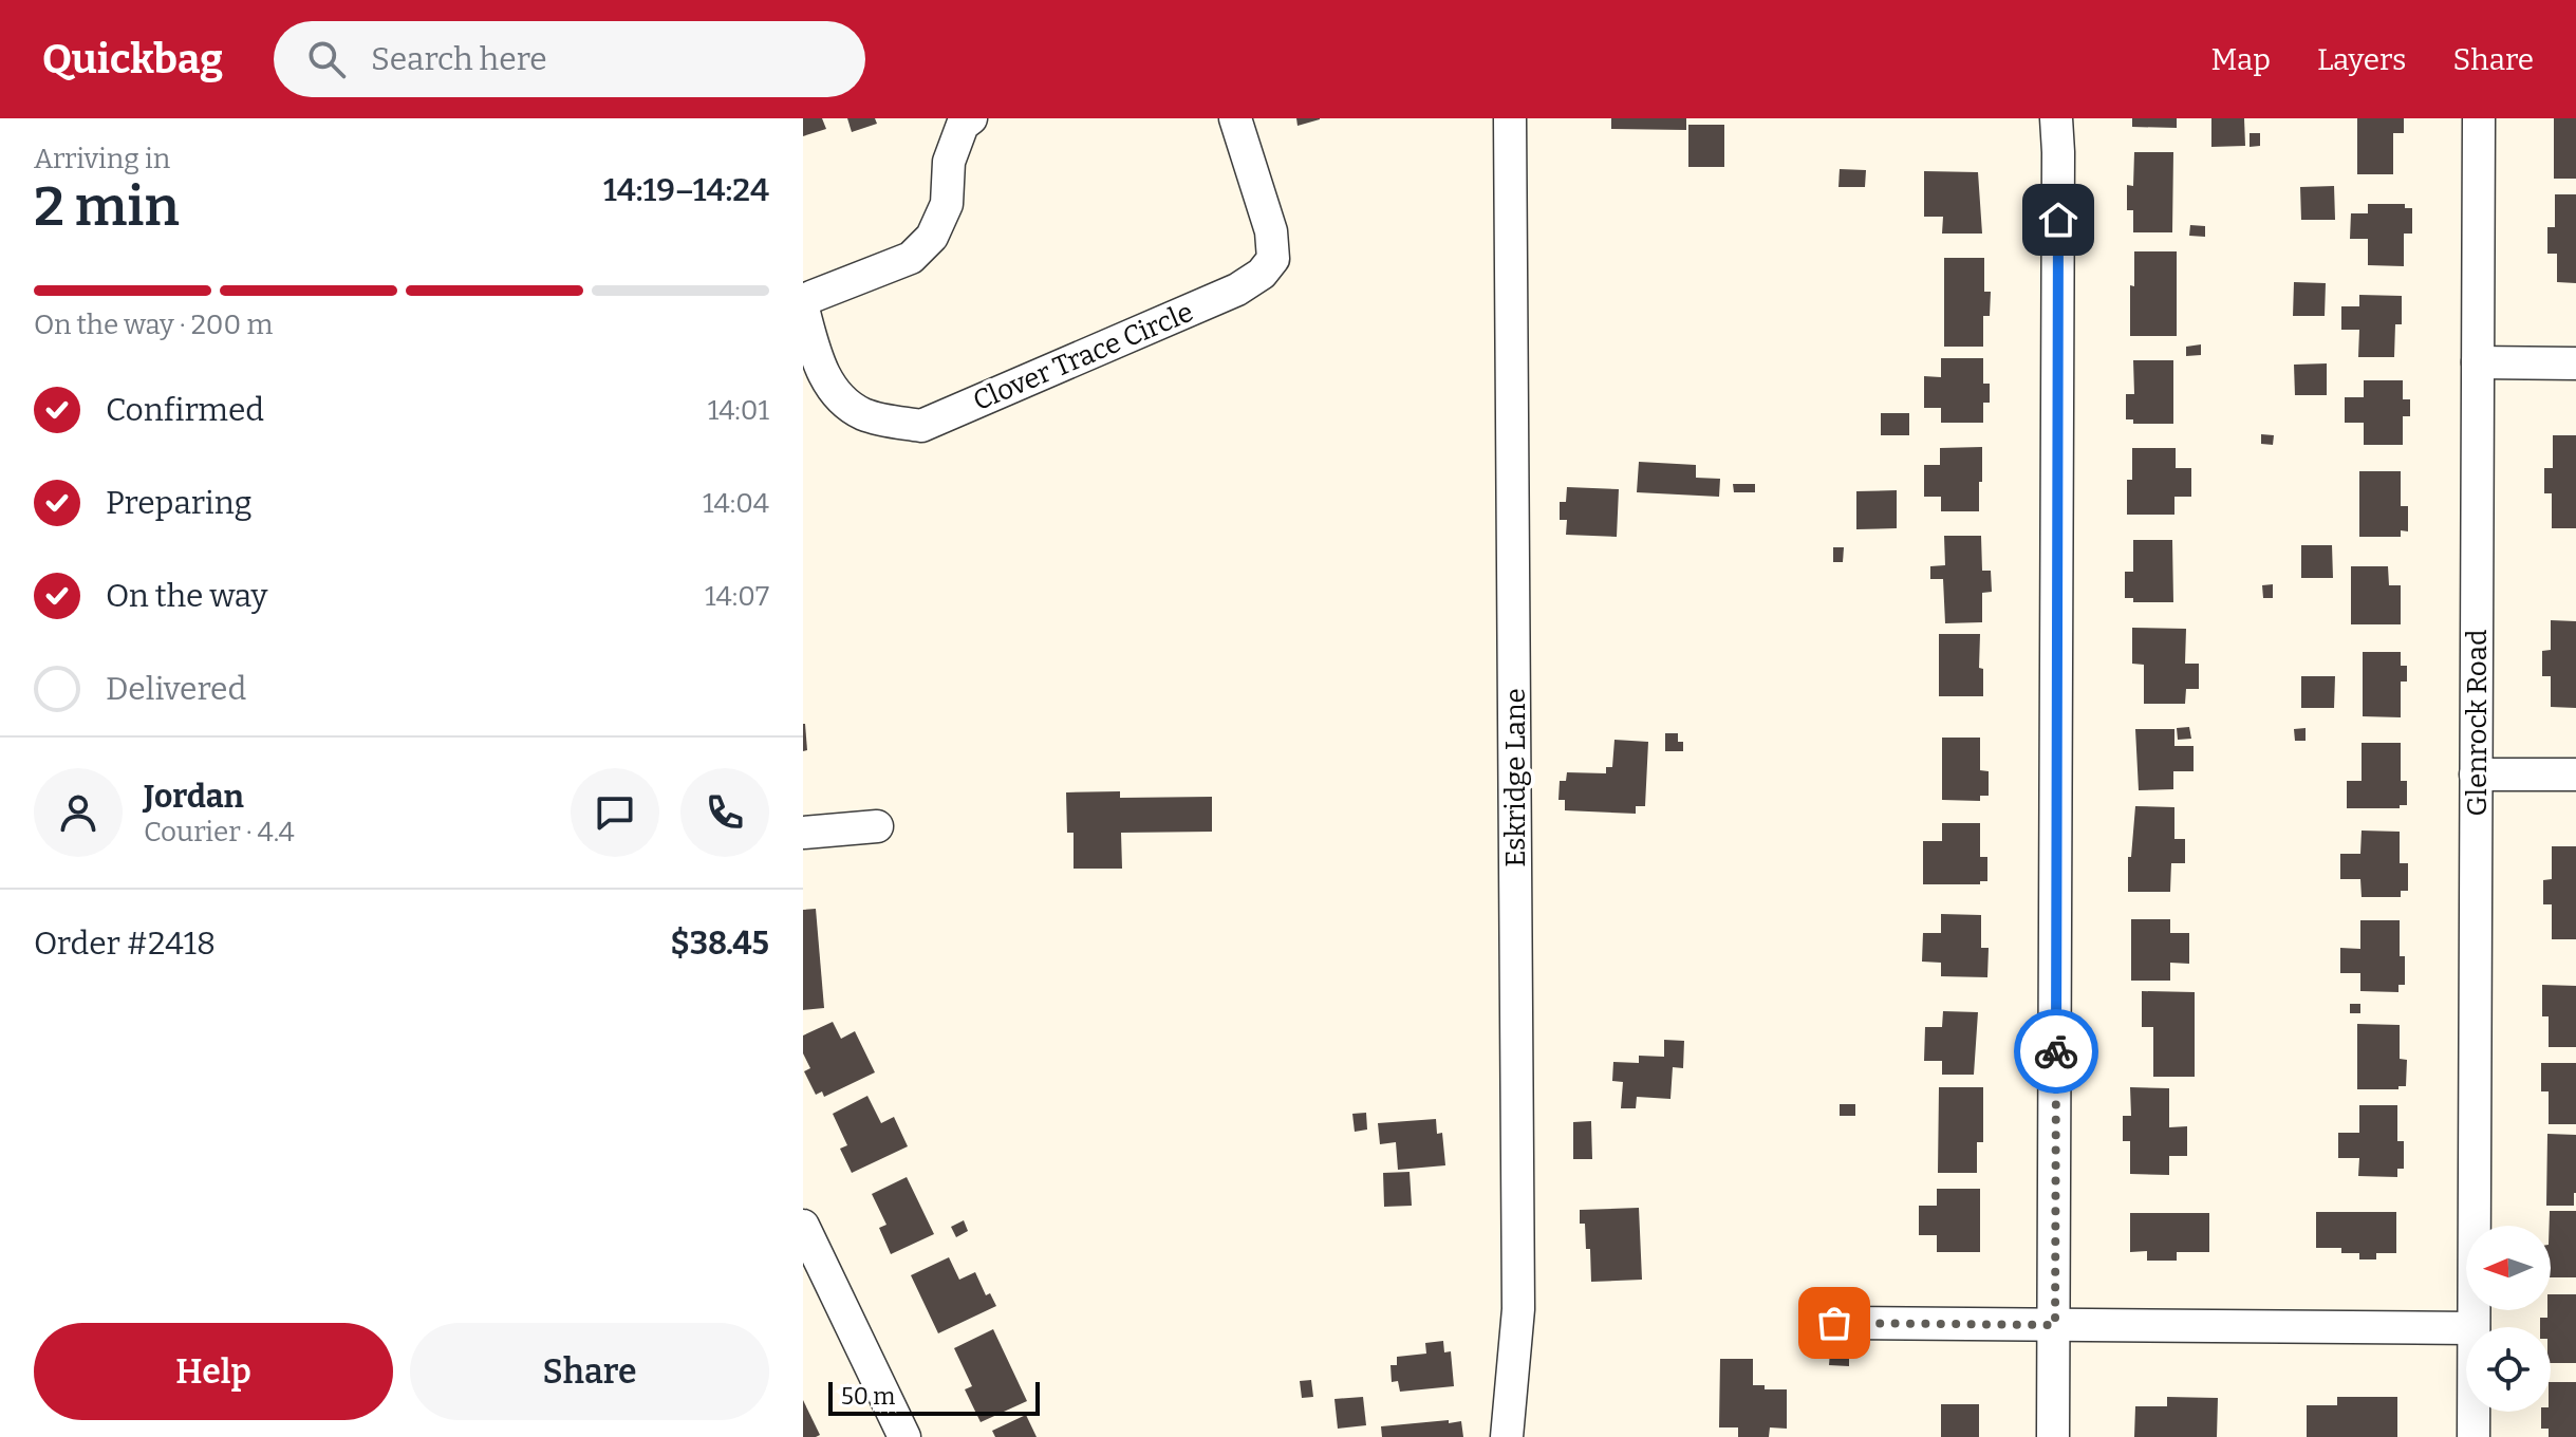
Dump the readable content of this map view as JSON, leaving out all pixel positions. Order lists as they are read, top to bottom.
{
  "streets": {
    "street": ["Clover Trace Circle", "Glenrock Road", "Eskridge Lane"]
  },
  "scale_bar": "50 m",
  "north": "left",
  "page": {
    "header": "Quickbag",
    "search": "Search here",
    "nav": ["Map", "Layers", "Share"],
    "heading": ["2 min", "Arriving in", "14:19–14:24"],
    "panel": [
      "Jordan",
      "Courier · 4.4",
      "Order #2418",
      "$38.45"
    ],
    "bar": "On the way · 200 m",
    "list": [
      ["Confirmed", "14:01"],
      ["Preparing", "14:04"],
      ["On the way", "14:07"],
      "Delivered"
    ],
    "buttons": ["Help", "Share"],
    "scale": "50 m"
  }
}
